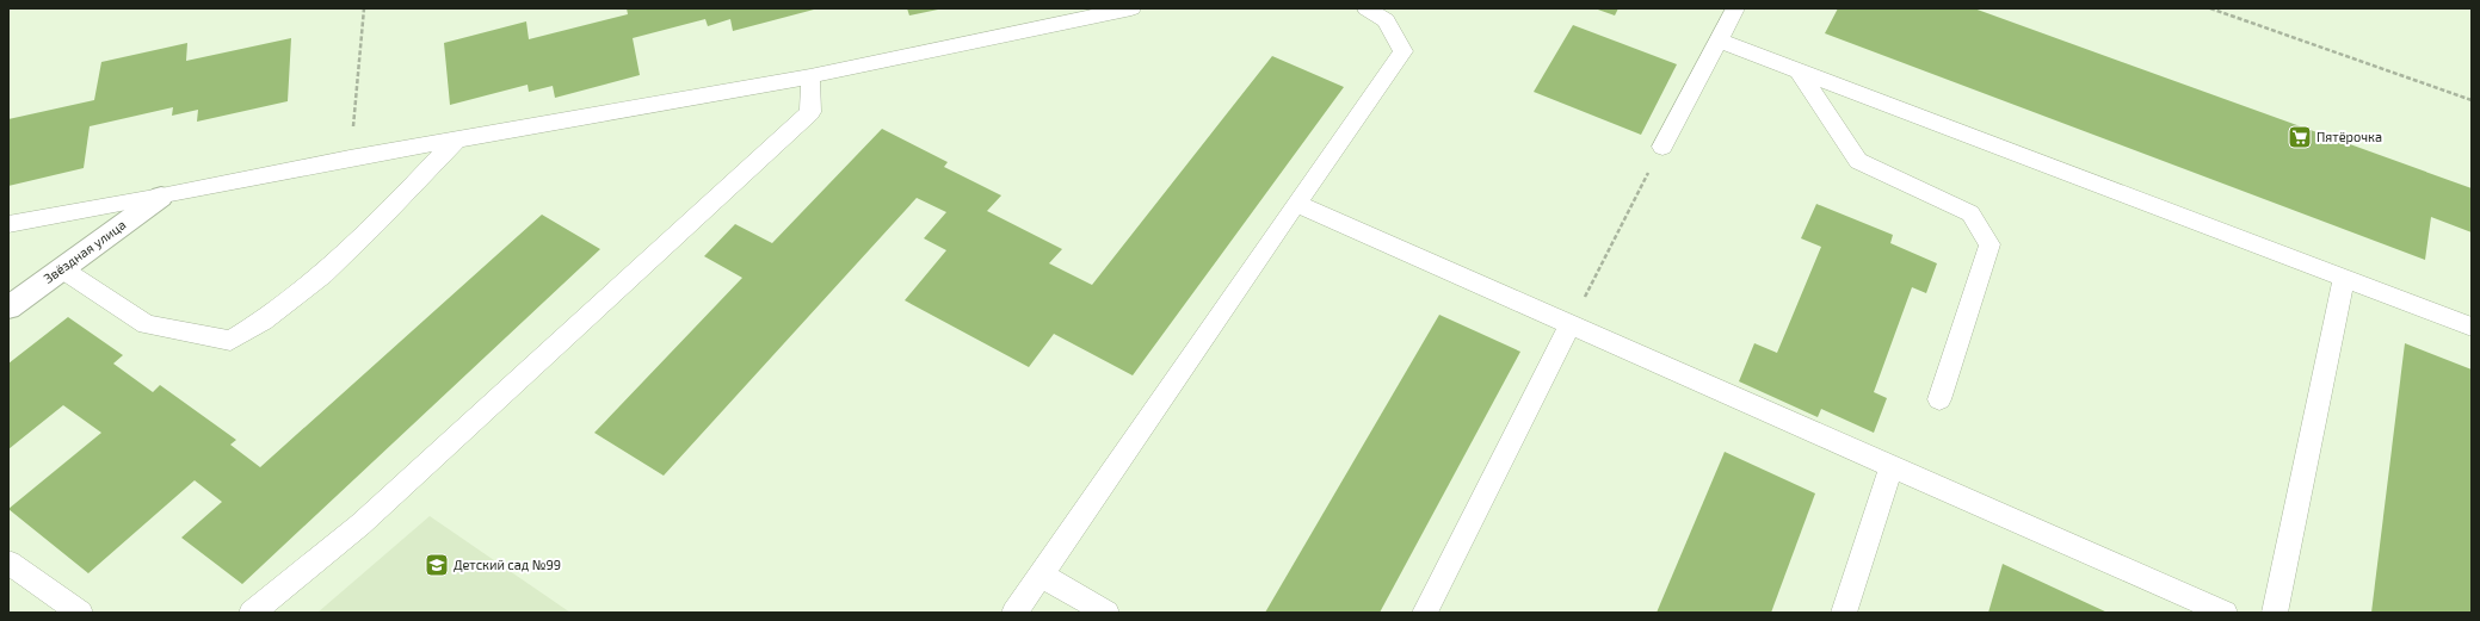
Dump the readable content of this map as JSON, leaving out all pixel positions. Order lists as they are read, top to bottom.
{
  "streets": {
    "street": ["Звёздная улица"]
  },
  "places": {
    "supermarket": ["Пятёрочка"],
    "school or university": ["Детский сад №99"]
  }
}
